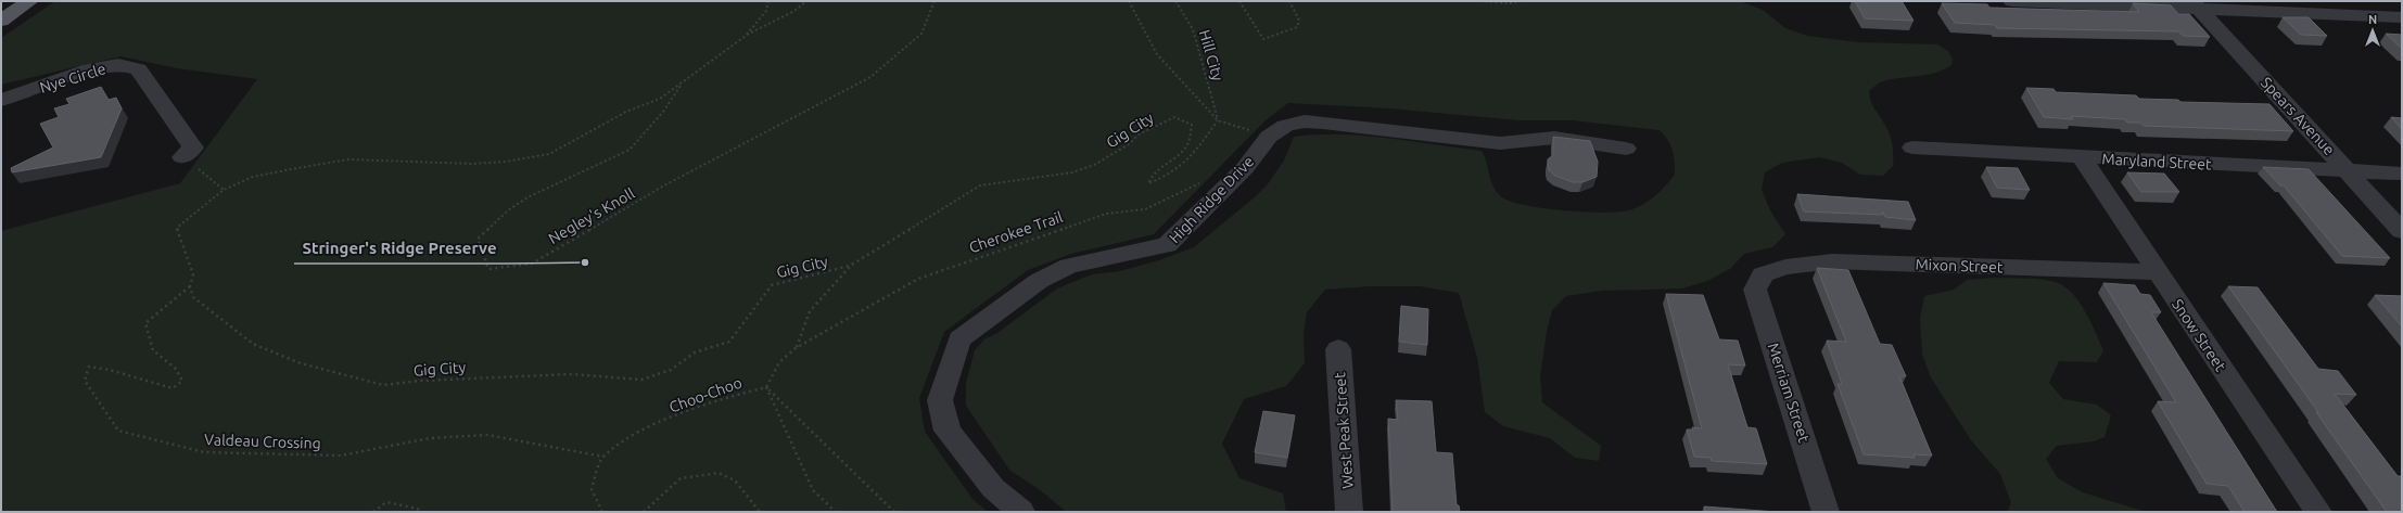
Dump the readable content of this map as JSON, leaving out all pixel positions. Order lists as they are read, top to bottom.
{
  "streets": {
    "street": [
      "Nye Circle",
      "Spears Avenue",
      "Maryland Street",
      "High Ridge Drive",
      "Mixon Street",
      "Snow Street",
      "Merriam Street",
      "West Peak Street"
    ],
    "path": [
      "Hill City",
      "Gig City",
      "Negley's Knoll",
      "Cherokee Trail",
      "Choo-Choo",
      "Valdeau Crossing"
    ]
  },
  "crossings": [
    ["Hill City", "Gig City"],
    ["Spears Avenue", "Maryland Street"],
    ["Gig City", "Valdeau Crossing"],
    ["Maryland Street", "Snow Street"],
    ["Cherokee Trail", "Choo-Choo"],
    ["Mixon Street", "Snow Street"],
    ["Mixon Street", "Merriam Street"],
    ["Choo-Choo", "Valdeau Crossing"]
  ],
  "places": ["Stringer's Ridge Preserve"],
  "north": "top"
}
